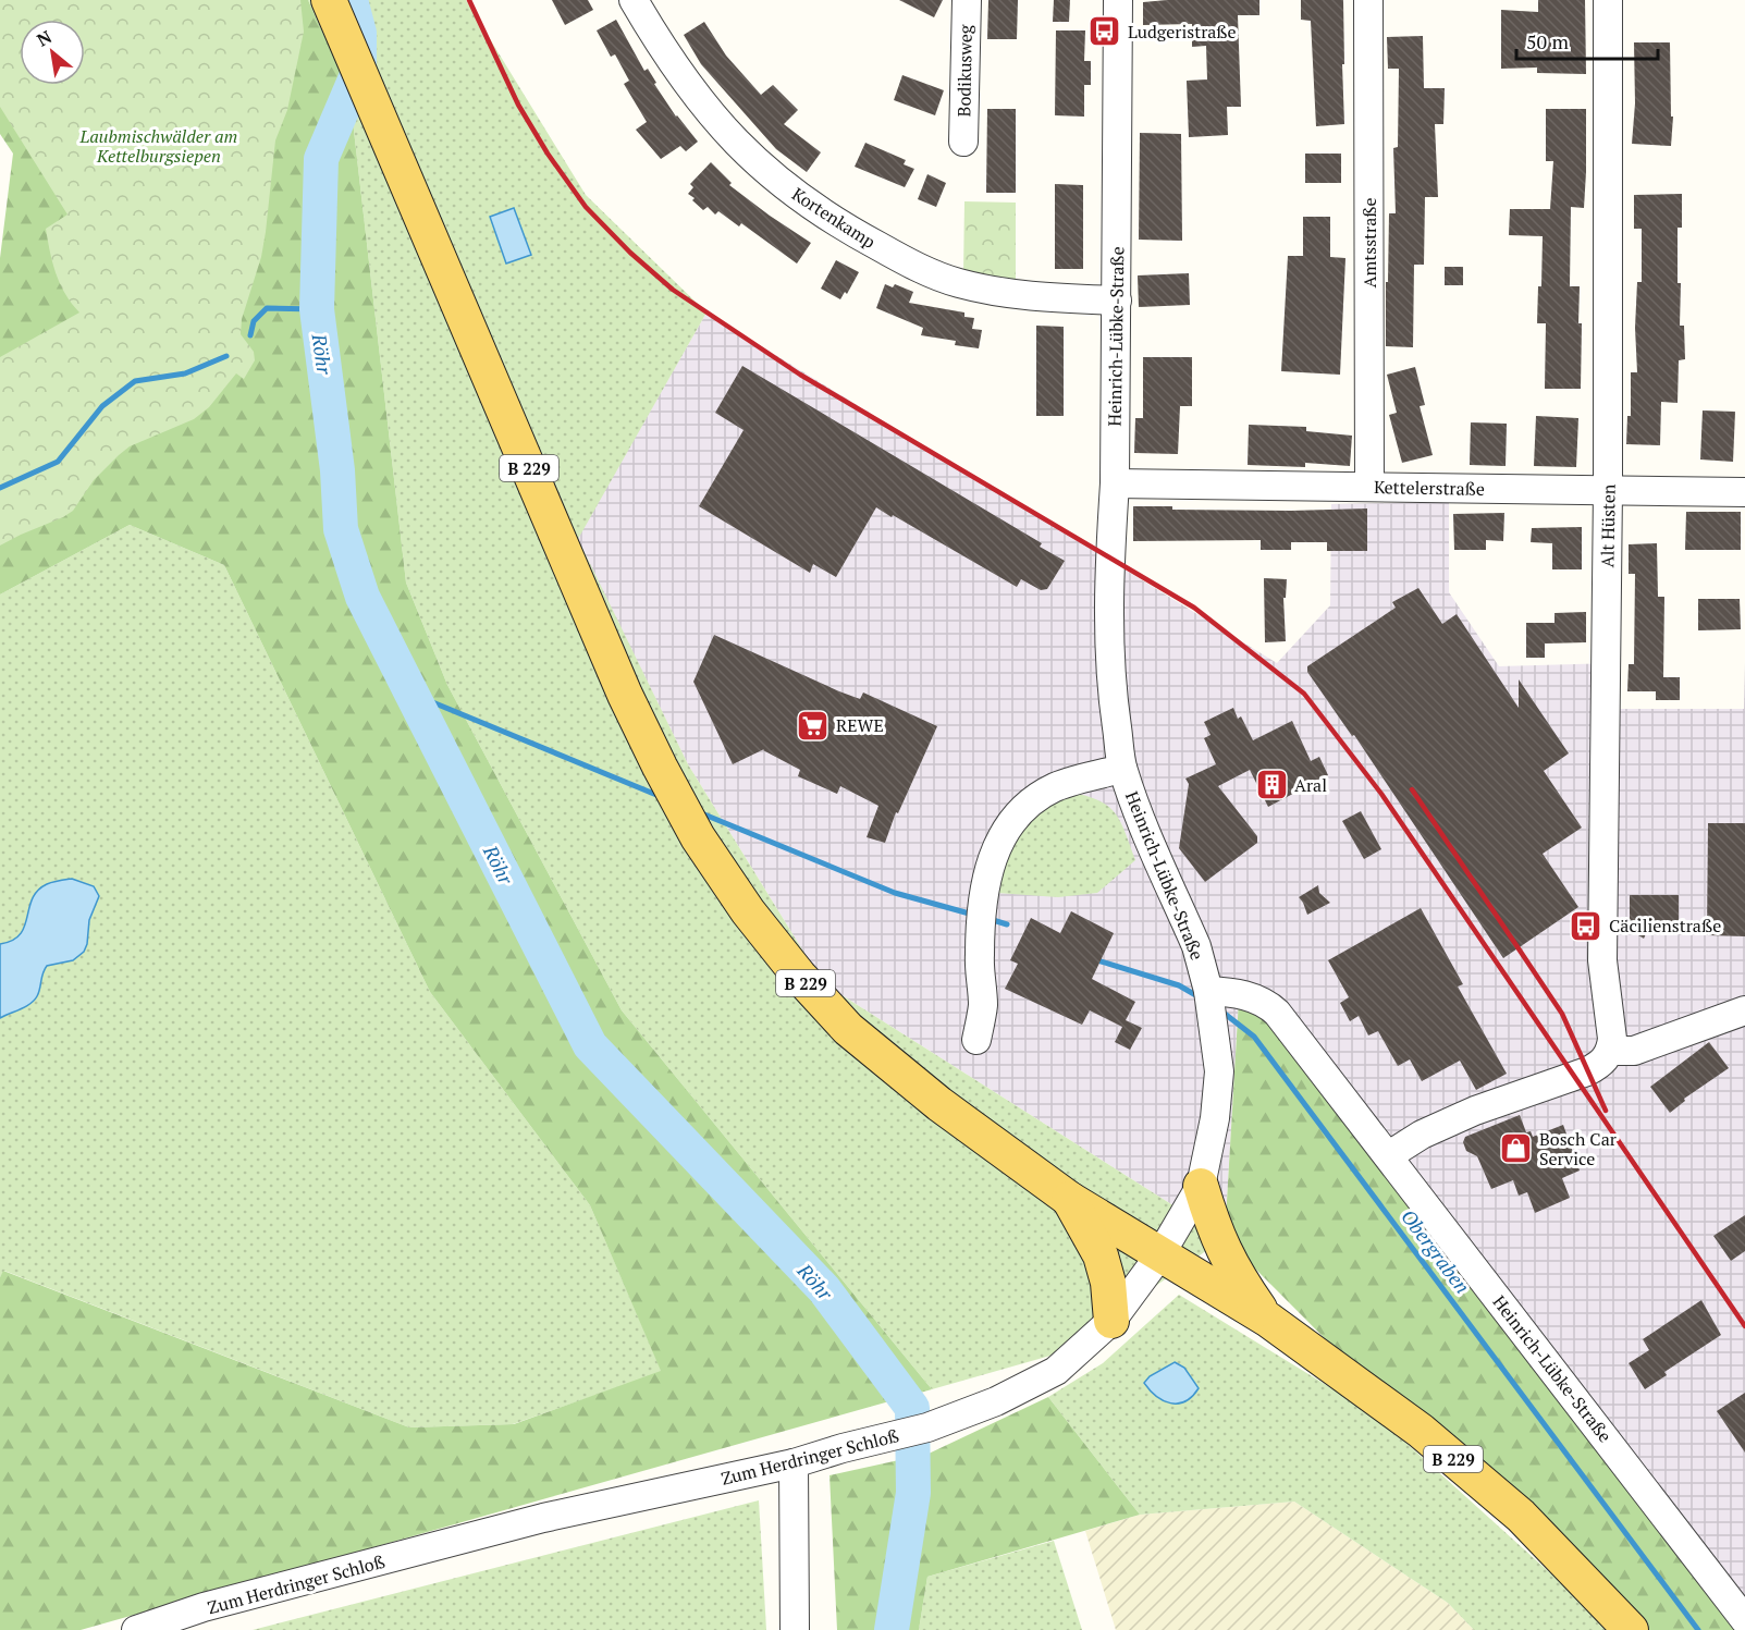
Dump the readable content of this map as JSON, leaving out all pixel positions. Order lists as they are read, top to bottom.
{
  "streets": {
    "main road": ["B 229"],
    "street": [
      "Bodikusweg",
      "Kortenkamp",
      "Amtsstraße",
      "Heinrich-Lübke-Straße",
      "Kettelerstraße",
      "Alt Hüsten",
      "Zum Herdringer Schloß"
    ]
  },
  "crossings": [
    ["Kortenkamp", "Heinrich-Lübke-Straße"],
    ["Amtsstraße", "Kettelerstraße"],
    ["Heinrich-Lübke-Straße", "Kettelerstraße"],
    ["Heinrich-Lübke-Straße", "Zum Herdringer Schloß"],
    ["B 229", "Zum Herdringer Schloß"],
    ["Kettelerstraße", "Alt Hüsten"]
  ],
  "water": ["Röhr", "Obergraben"],
  "parks": ["Laubmischwälder am Kettelburgsiepen"],
  "places": {
    "bus stop": ["Ludgeristraße", "Cäcilienstraße"],
    "supermarket": ["REWE"],
    "building": ["Aral"],
    "shop": ["Bosch Car Service"]
  },
  "scale_bar": "50 m",
  "north": "top left"
}
